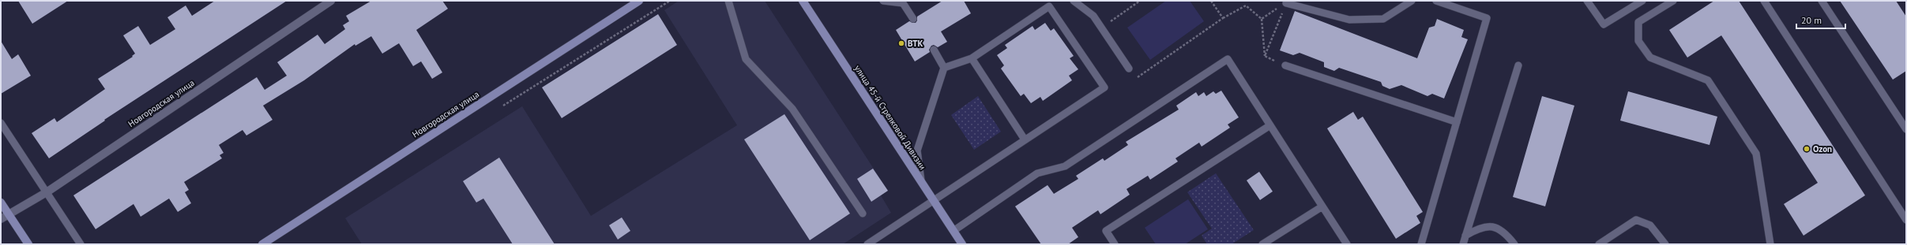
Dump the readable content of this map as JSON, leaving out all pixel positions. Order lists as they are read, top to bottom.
{
  "streets": {
    "street": ["Новгородская улица", "улица 45-й Стрелковой Дивизии"]
  },
  "places": ["ВТК", "Ozon"],
  "scale_bar": "20 m"
}
